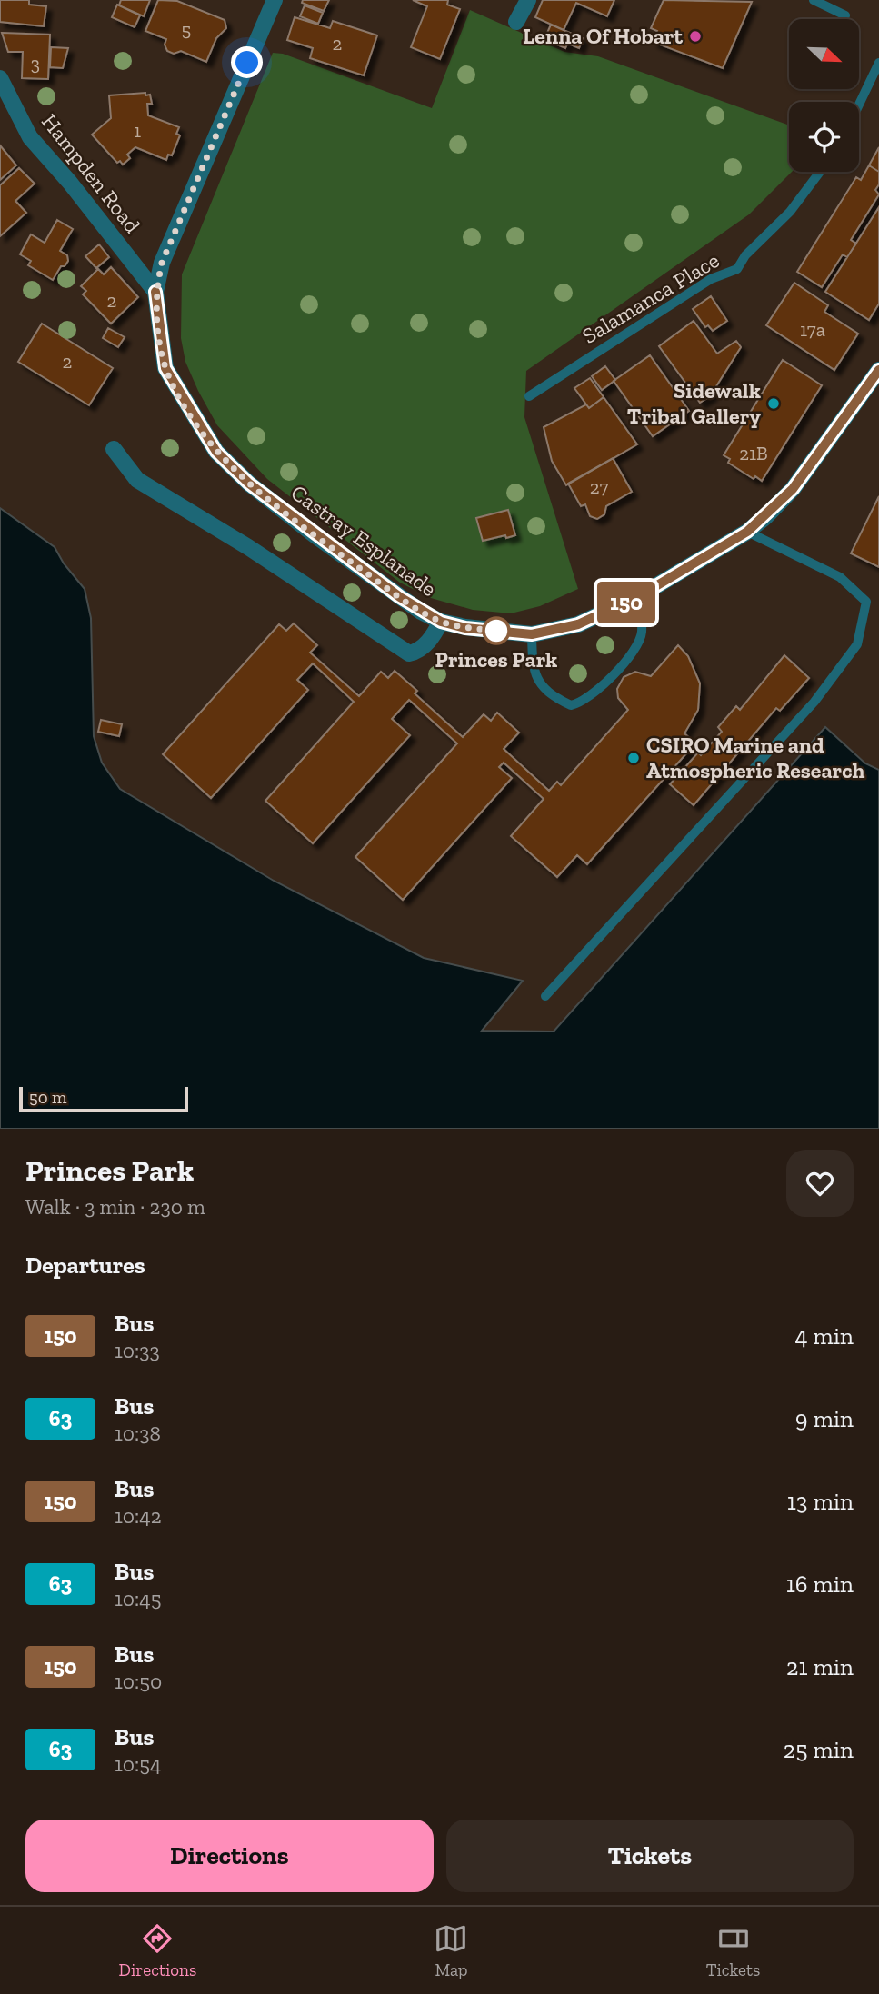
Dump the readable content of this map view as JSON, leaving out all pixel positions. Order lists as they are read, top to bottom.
{
  "streets": {
    "street": ["Hampden Road", "Castray Esplanade"],
    "lane": ["Salamanca Place"]
  },
  "crossings": [
    ["Hampden Road", "Castray Esplanade"]
  ],
  "places": [
    "Lenna Of Hobart",
    "Sidewalk Tribal Gallery",
    "Princes Park",
    "CSIRO Marine and Atmospheric Research"
  ],
  "lines": ["bus line 150"],
  "house_numbers": [
    "5",
    "2",
    "3",
    "1",
    "2",
    "17a",
    "2",
    "21B",
    "27"
  ],
  "scale_bar": "50 m",
  "north": "bottom right",
  "page": {
    "on_map": "150",
    "scale": "50 m",
    "heading": [
      ["Princes Park", "Walk · 3 min · 230 m"],
      "Departures"
    ],
    "list": [
      {
        "mark": "150",
        "name": "Bus",
        "note": "10:33",
        "value": "4 min"
      },
      {
        "mark": "63",
        "name": "Bus",
        "note": "10:38",
        "value": "9 min"
      },
      {
        "mark": "150",
        "name": "Bus",
        "note": "10:42",
        "value": "13 min"
      },
      {
        "mark": "63",
        "name": "Bus",
        "note": "10:45",
        "value": "16 min"
      },
      {
        "mark": "150",
        "name": "Bus",
        "note": "10:50",
        "value": "21 min"
      },
      {
        "mark": "63",
        "name": "Bus",
        "note": "10:54",
        "value": "25 min"
      }
    ],
    "buttons": ["Directions", "Tickets"],
    "tabs": ["Directions", "Map", "Tickets"]
  }
}
